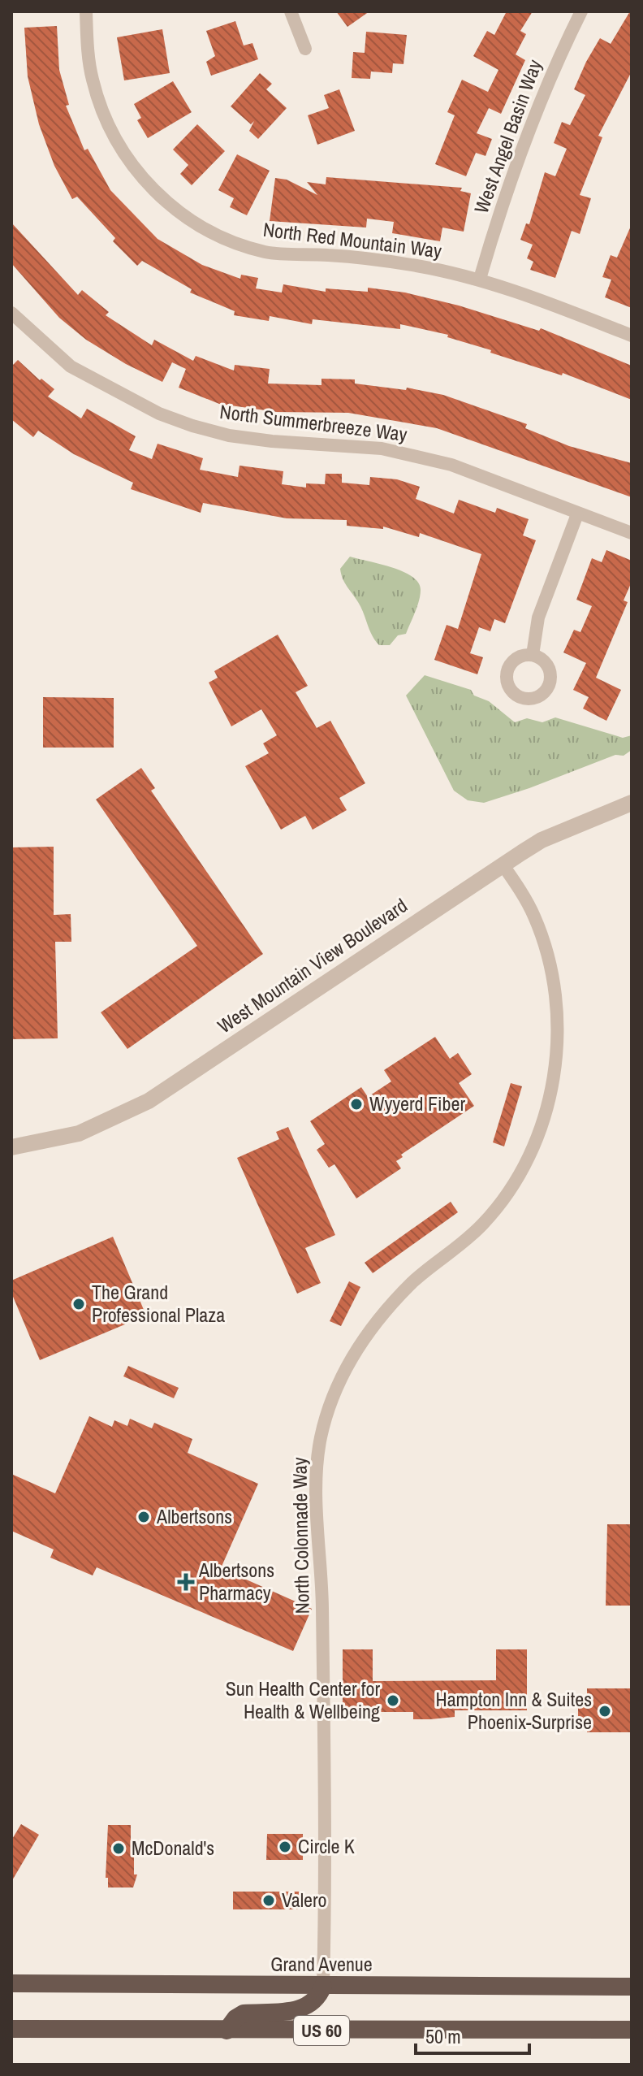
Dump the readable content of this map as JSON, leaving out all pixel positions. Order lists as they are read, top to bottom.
{
  "streets": {
    "highway": ["Grand Avenue", "US 60"],
    "street": [
      "West Angel Basin Way",
      "North Red Mountain Way",
      "North Summerbreeze Way",
      "West Mountain View Boulevard",
      "North Colonnade Way"
    ]
  },
  "crossings": [
    ["West Angel Basin Way", "North Red Mountain Way"],
    ["West Mountain View Boulevard", "North Colonnade Way"],
    ["North Colonnade Way", "Grand Avenue"]
  ],
  "places": {
    "other": [
      "Wyyerd Fiber",
      "The Grand Professional Plaza",
      "Albertsons",
      "Sun Health Center for Health & Wellbeing",
      "Hampton Inn & Suites Phoenix-Surprise",
      "Circle K",
      "McDonald's",
      "Valero"
    ],
    "health": ["Albertsons Pharmacy"]
  },
  "scale_bar": "50 m"
}
